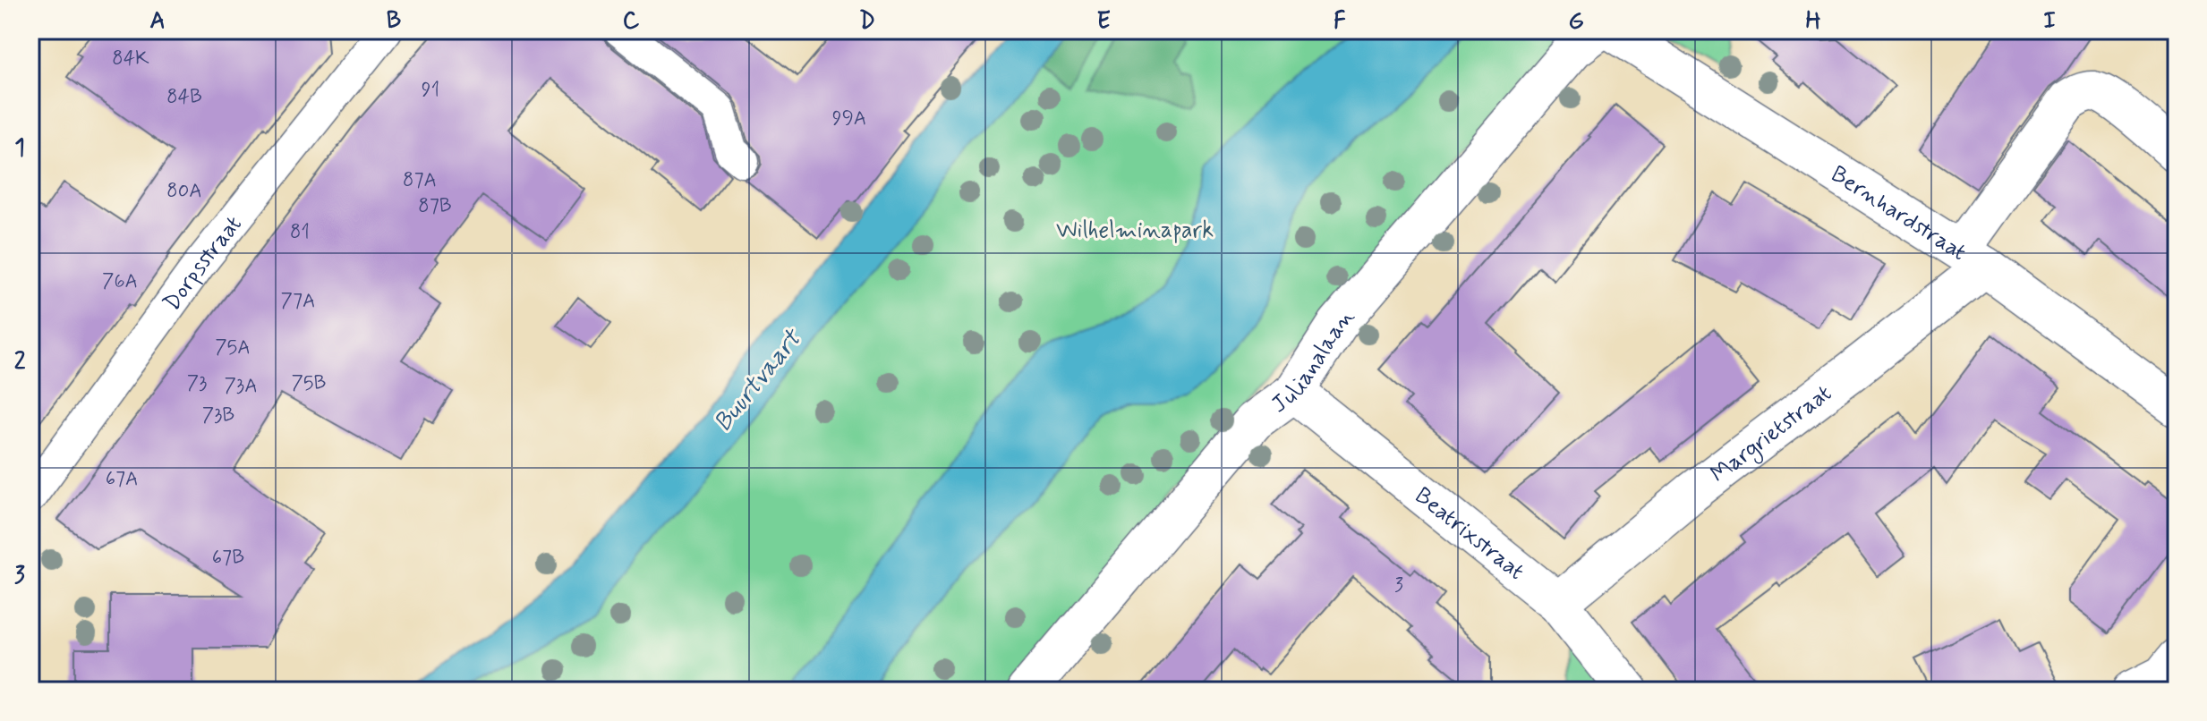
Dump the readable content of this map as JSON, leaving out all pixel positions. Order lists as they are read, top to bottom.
{
  "streets": {
    "street": [
      "Bernhardstraat",
      "Dorpsstraat",
      "Julianalaan",
      "Margrietstraat",
      "Beatrixstraat"
    ]
  },
  "crossings": [
    ["Bernhardstraat", "Margrietstraat"],
    ["Julianalaan", "Beatrixstraat"],
    ["Margrietstraat", "Beatrixstraat"]
  ],
  "water": ["Buurtvaart"],
  "parks": ["Wilhelminapark"],
  "house_numbers": [
    "84K",
    "91",
    "84B",
    "99A",
    "87A",
    "80A",
    "87B",
    "81",
    "76A",
    "77A",
    "75A",
    "73",
    "75B",
    "73A",
    "73B",
    "67A",
    "67B",
    "3"
  ],
  "grid": {
    "columns": [
      "A",
      "B",
      "C",
      "D",
      "E",
      "F",
      "G",
      "H",
      "I"
    ],
    "rows": ["1", "2", "3"]
  }
}
